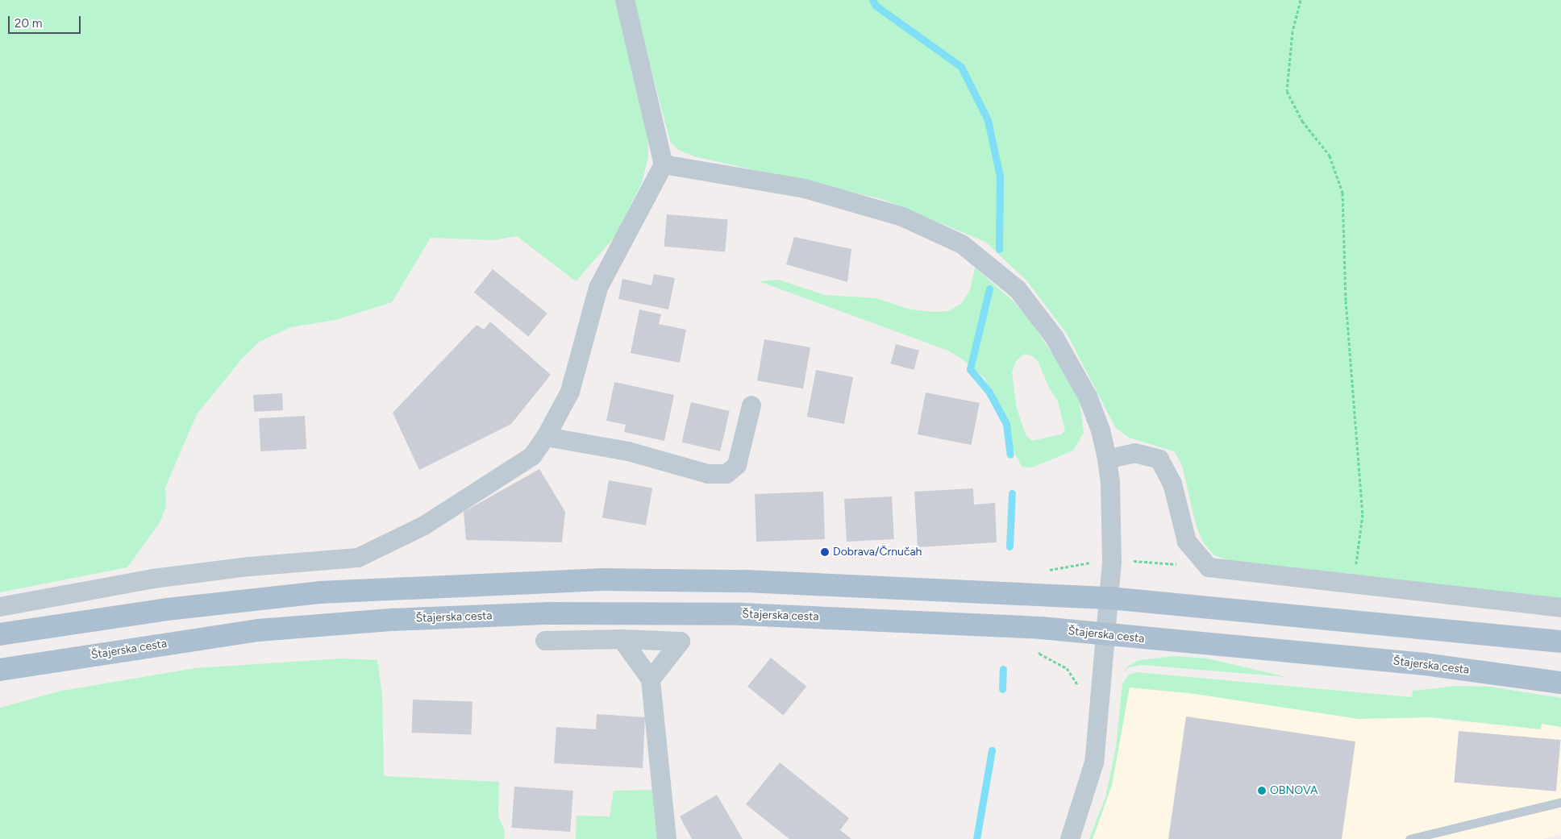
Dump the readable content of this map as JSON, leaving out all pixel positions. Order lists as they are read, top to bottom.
{
  "streets": {
    "main road": ["Štajerska cesta"]
  },
  "places": ["Dobrava/Črnučah", "OBNOVA"],
  "scale_bar": "20 m"
}
